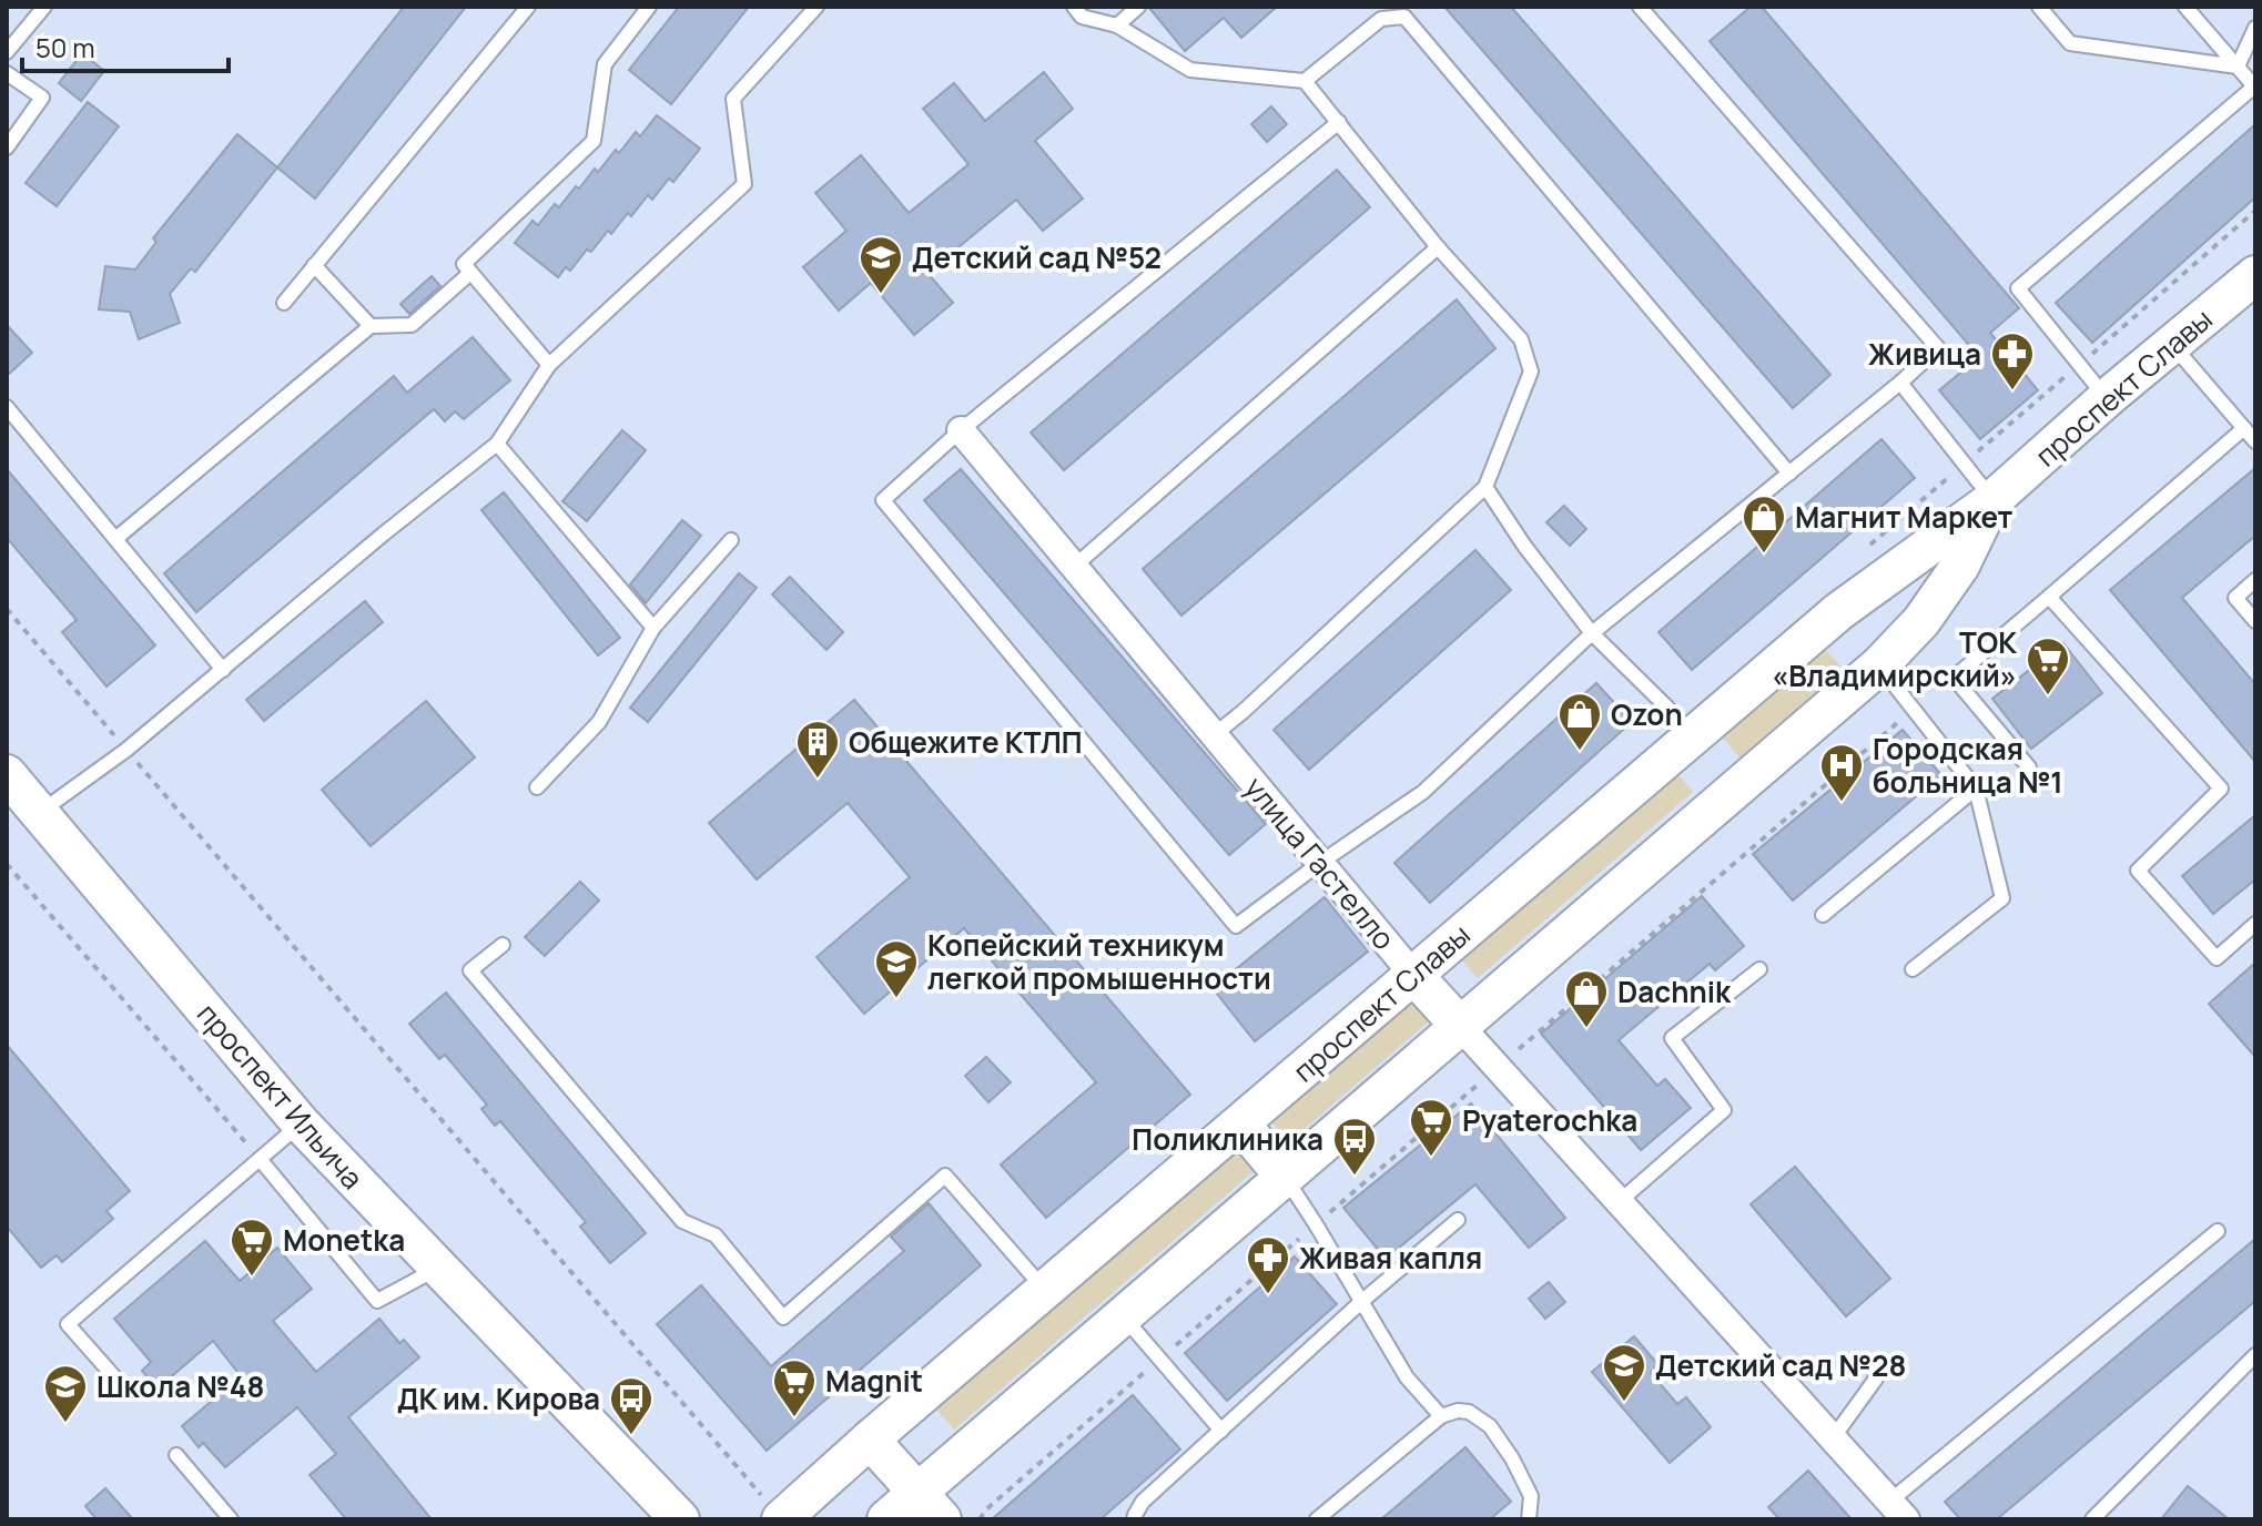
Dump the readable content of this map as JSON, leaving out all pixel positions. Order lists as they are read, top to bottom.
{
  "streets": {
    "main road": ["проспект Славы", "улица Гастелло", "проспект Ильича"]
  },
  "crossings": [
    ["проспект Славы", "улица Гастелло"]
  ],
  "places": {
    "school or university": [
      "Детский сад №52",
      "Копейский техникум легкой промышенности",
      "Детский сад №28",
      "Школа №48"
    ],
    "pharmacy": ["Живица", "Живая капля"],
    "shop": ["Магнит Маркет", "Ozon", "Dachnik"],
    "supermarket": [
      "ТОК «Владимирский»",
      "Pyaterochka",
      "Monetka",
      "Magnit"
    ],
    "building": ["Общежите КТЛП"],
    "hospital": ["Городская больница №1"],
    "bus stop": ["Поликлиника", "ДК им. Кирова"]
  },
  "scale_bar": "50 m"
}
